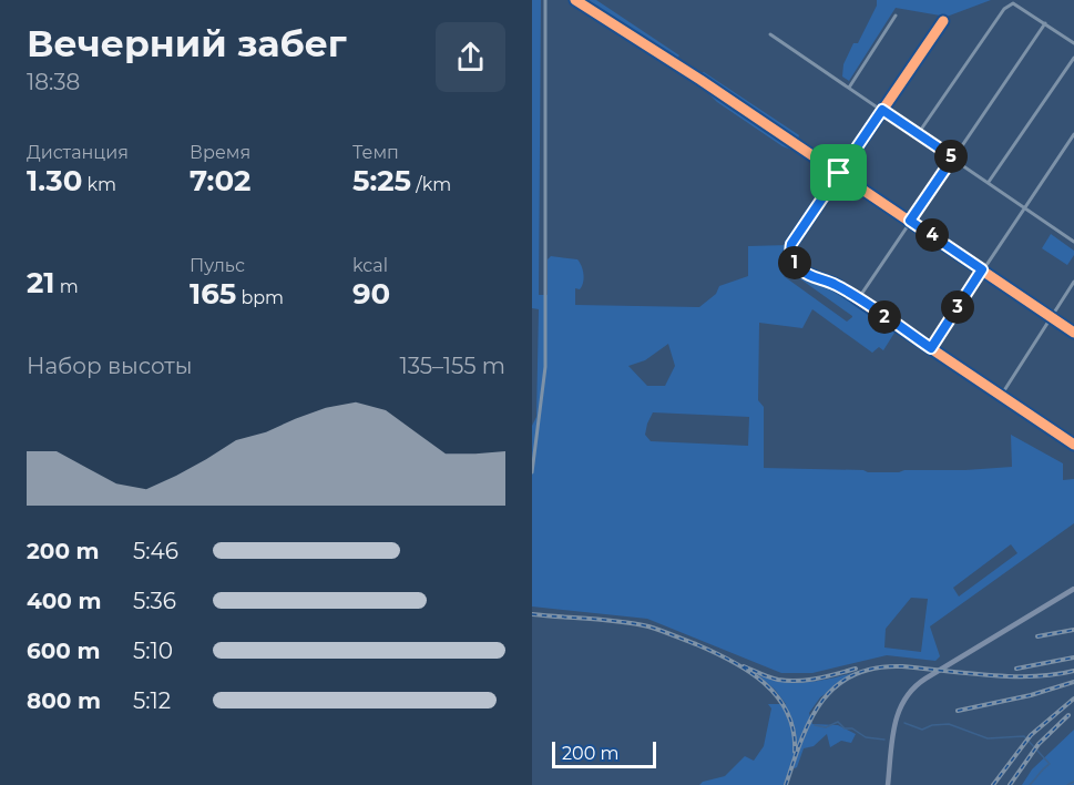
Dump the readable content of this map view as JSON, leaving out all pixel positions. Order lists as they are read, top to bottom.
{
  "scale_bar": "200 m",
  "page": {
    "heading": ["Вечерний забег", "18:38"],
    "stats": [
      ["Дистанция", "1.30 km"],
      ["Время", "7:02"],
      ["Темп", "5:25 /km"],
      ["21 m"],
      ["Пульс", "165 bpm"],
      ["kcal", "90"]
    ],
    "pins": [
      "5",
      "4",
      "1",
      "3",
      "2"
    ],
    "chart": ["Набор высоты", "135–155 m"],
    "list": [
      {
        "name": "200 m",
        "note": "5:46"
      },
      {
        "name": "400 m",
        "note": "5:36"
      },
      {
        "name": "600 m",
        "note": "5:10"
      },
      {
        "name": "800 m",
        "note": "5:12"
      }
    ],
    "scale": "200 m"
  }
}
